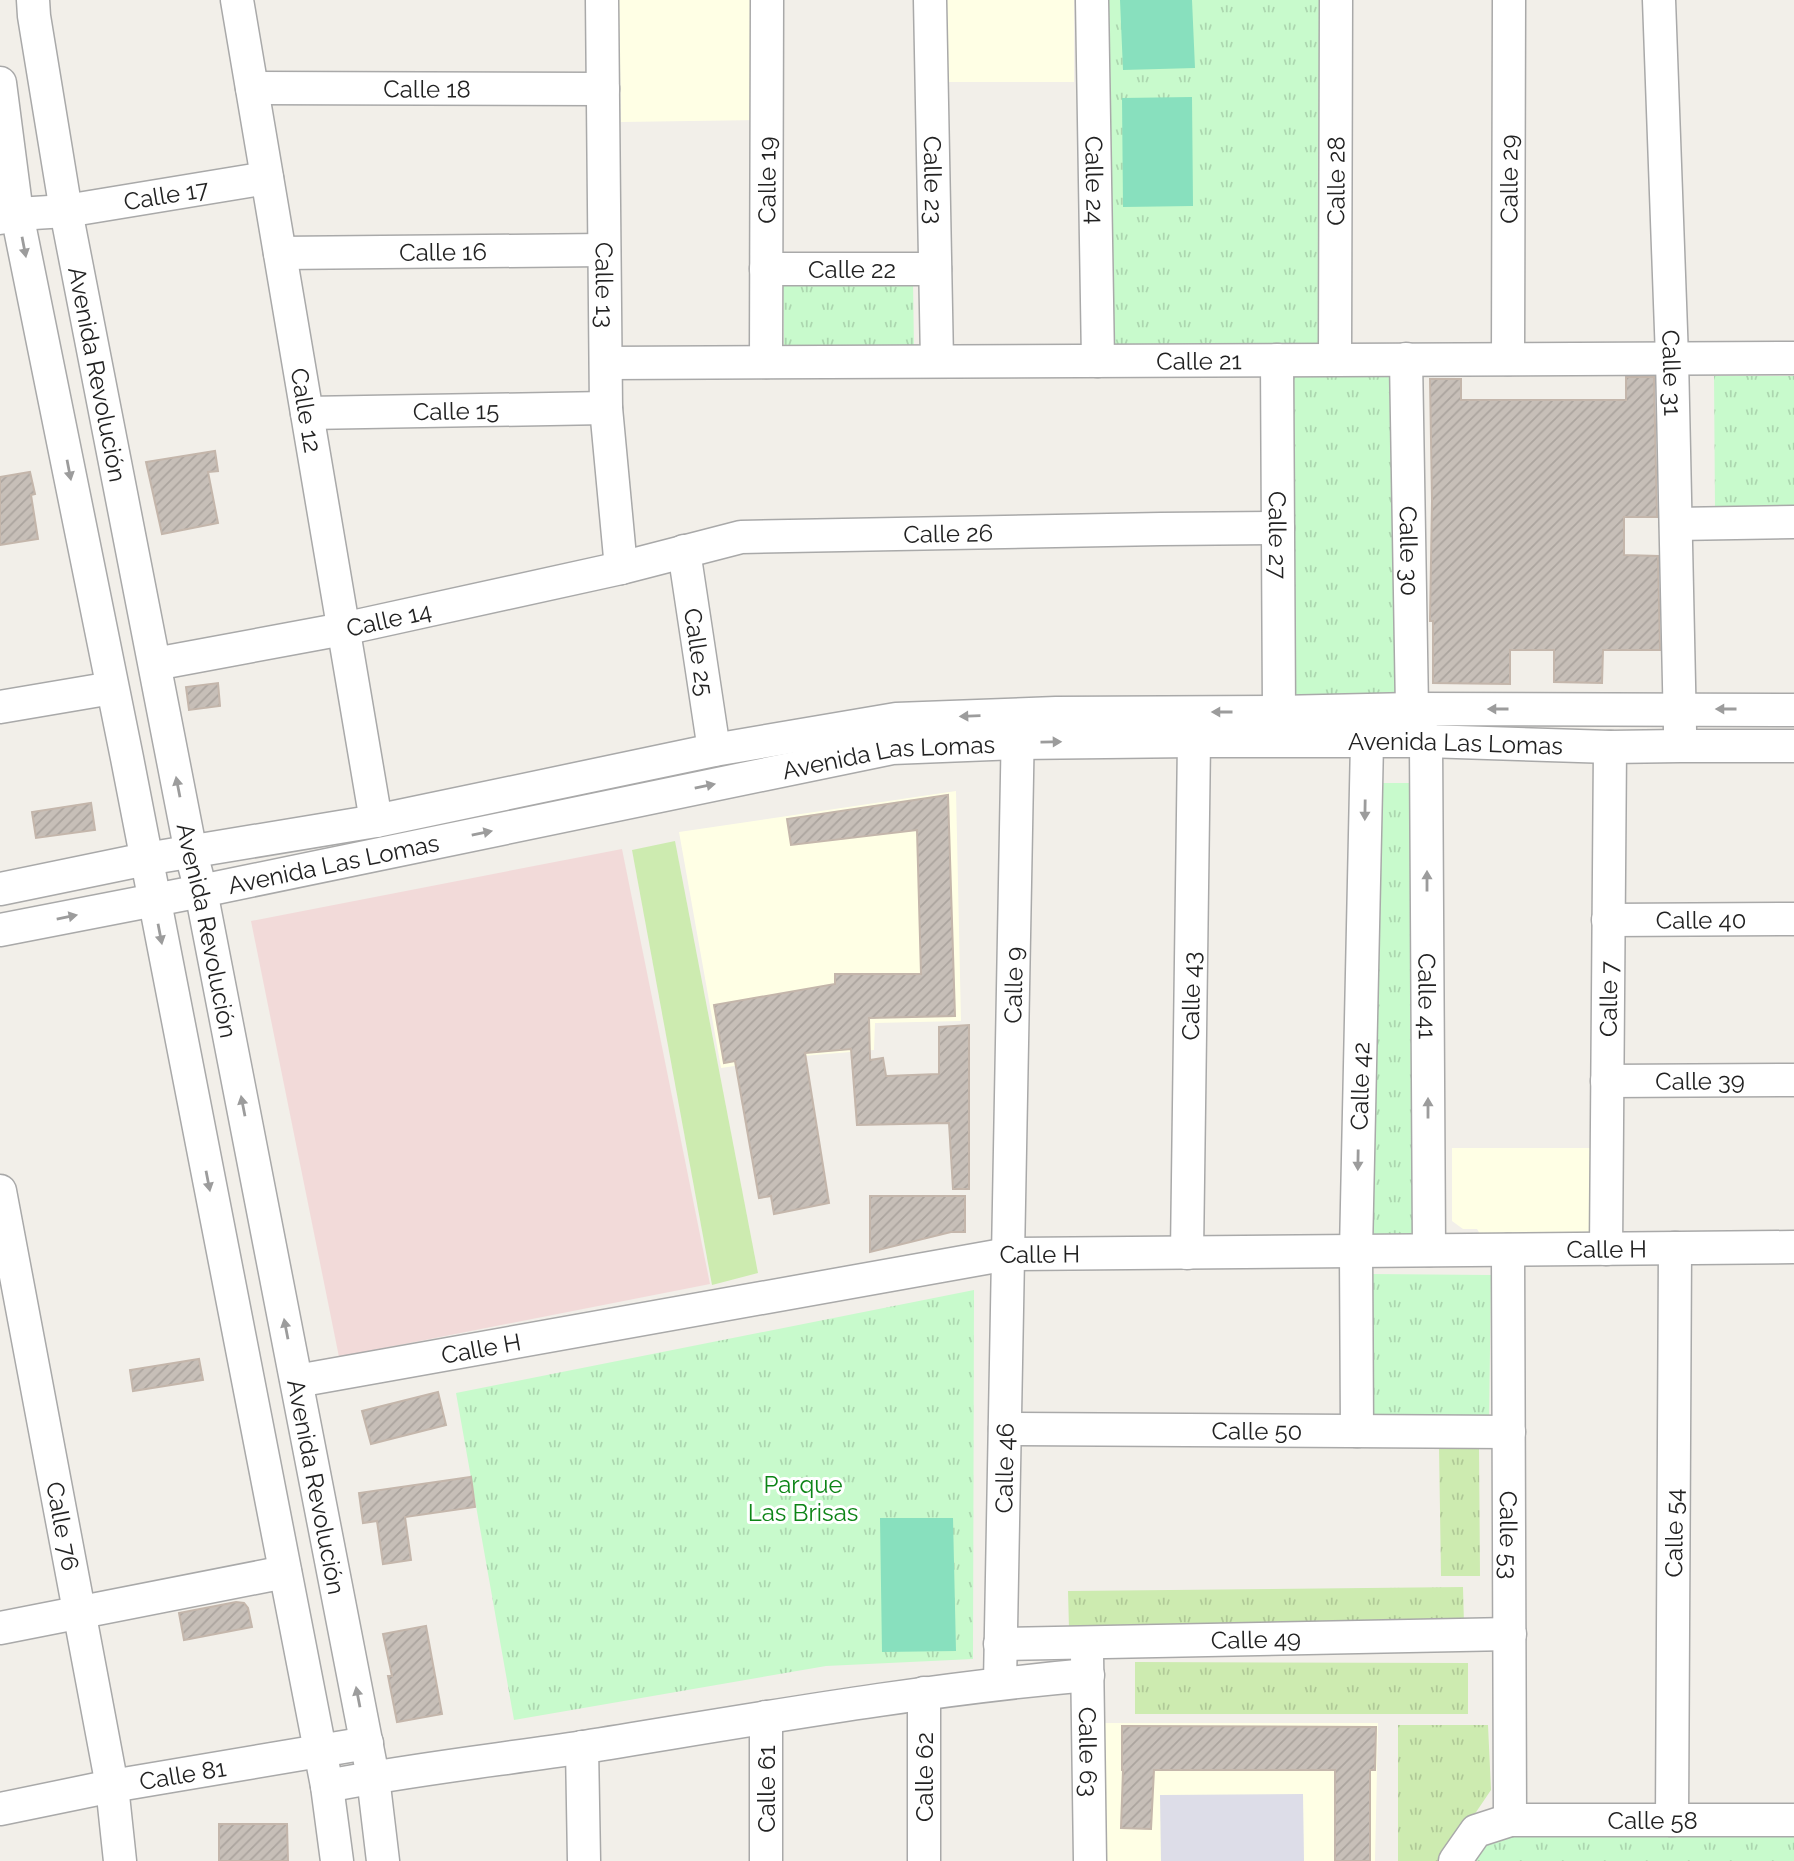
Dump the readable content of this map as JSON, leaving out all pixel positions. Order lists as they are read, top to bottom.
{
  "streets": {
    "street": [
      "Calle 18",
      "Calle 29",
      "Calle 23",
      "Calle 24",
      "Calle 28",
      "Calle 19",
      "Calle 17",
      "Calle 16",
      "Calle 22",
      "Calle 13",
      "Calle 21",
      "Calle 31",
      "Avenida Revolución",
      "Calle 15",
      "Calle 12",
      "Calle 26",
      "Calle 27",
      "Calle 30",
      "Calle 14",
      "Calle 25",
      "Avenida Las Lomas",
      "Calle 40",
      "Calle 9",
      "Calle 41",
      "Calle 43",
      "Calle 7",
      "Calle 39",
      "Calle 42",
      "Calle H",
      "Calle 50",
      "Calle 46",
      "Calle 76",
      "Calle 54",
      "Calle 53",
      "Calle 49",
      "Calle 63",
      "Calle 81",
      "Calle 62",
      "Calle 61",
      "Calle 58"
    ]
  },
  "crossings": [
    ["Calle 18", "Calle 13"],
    ["Calle 18", "Calle 12"],
    ["Calle 29", "Calle 21"],
    ["Calle 23", "Calle 22"],
    ["Calle 23", "Calle 21"],
    ["Calle 24", "Calle 21"],
    ["Calle 28", "Calle 21"],
    ["Calle 19", "Calle 22"],
    ["Calle 19", "Calle 21"],
    ["Calle 17", "Avenida Revolución"],
    ["Calle 17", "Calle 12"],
    ["Calle 16", "Calle 13"],
    ["Calle 16", "Calle 12"],
    ["Calle 13", "Calle 21"],
    ["Calle 13", "Calle 15"],
    ["Calle 13", "Calle 26"],
    ["Calle 13", "Calle 14"],
    ["Calle 21", "Calle 31"],
    ["Calle 21", "Calle 27"],
    ["Calle 21", "Calle 30"],
    ["Calle 31", "Avenida Las Lomas"],
    ["Avenida Revolución", "Calle 14"],
    ["Avenida Revolución", "Avenida Las Lomas"],
    ["Avenida Revolución", "Calle H"],
    ["Avenida Revolución", "Calle 81"],
    ["Calle 15", "Calle 12"],
    ["Calle 12", "Calle 14"],
    ["Calle 12", "Avenida Las Lomas"],
    ["Calle 26", "Calle 27"],
    ["Calle 26", "Calle 14"],
    ["Calle 26", "Calle 25"],
    ["Calle 27", "Avenida Las Lomas"],
    ["Calle 30", "Avenida Las Lomas"],
    ["Calle 30", "Calle 41"],
    ["Calle 25", "Avenida Las Lomas"],
    ["Avenida Las Lomas", "Calle 9"],
    ["Avenida Las Lomas", "Calle 41"],
    ["Avenida Las Lomas", "Calle 43"],
    ["Avenida Las Lomas", "Calle 7"],
    ["Avenida Las Lomas", "Calle 42"],
    ["Calle 40", "Calle 7"],
    ["Calle 9", "Calle H"],
    ["Calle 9", "Calle 46"],
    ["Calle 41", "Calle H"],
    ["Calle 43", "Calle H"],
    ["Calle 7", "Calle 39"],
    ["Calle 7", "Calle H"],
    ["Calle 42", "Calle H"],
    ["Calle 42", "Calle 50"],
    ["Calle H", "Calle 46"],
    ["Calle H", "Calle 54"],
    ["Calle H", "Calle 53"],
    ["Calle 50", "Calle 46"],
    ["Calle 50", "Calle 53"],
    ["Calle 46", "Calle 49"],
    ["Calle 76", "Calle 81"],
    ["Calle 54", "Calle 58"],
    ["Calle 53", "Calle 49"],
    ["Calle 53", "Calle 58"],
    ["Calle 49", "Calle 63"]
  ],
  "one_way": ["Calle 41", "Calle 42"],
  "parks": ["Parque Las Brisas"]
}
